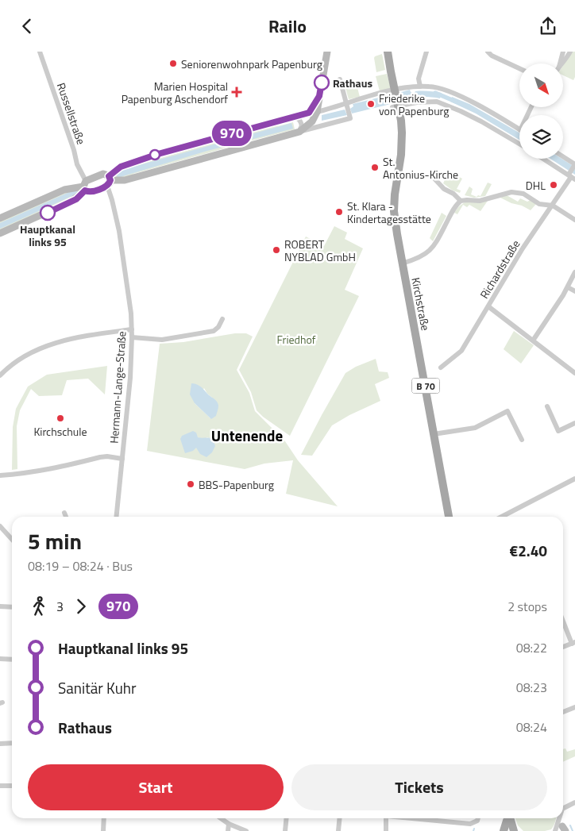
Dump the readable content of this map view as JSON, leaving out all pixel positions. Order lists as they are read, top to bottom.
{
  "streets": {
    "main road": ["Kirchstraße", "B 70"],
    "street": ["Russellstraße", "Richardstraße", "Hermann-Lange-Straße"]
  },
  "crossings": [
    ["Kirchstraße", "B 70"]
  ],
  "districts": ["Untenende"],
  "parks": ["Friedhof"],
  "places": {
    "other": [
      "Seniorenwohnpark Papenburg",
      "Rathaus",
      "Friederike von Papenburg",
      "St. Antonius-Kirche",
      "DHL",
      "St. Klara - Kindertagesstätte",
      "Hauptkanal links 95",
      "ROBERT NYBLAD GmbH",
      "Kirchschule",
      "BBS-Papenburg"
    ],
    "health": ["Marien Hospital Papenburg Aschendorf"]
  },
  "lines": ["bus line 970"],
  "north": "bottom right",
  "page": {
    "header": "Railo",
    "on_map": "970",
    "heading": ["5 min", "08:19 – 08:24 · Bus", "€2.40"],
    "legs": ["3", "970", "2 stops"],
    "list": [
      {
        "name": "Hauptkanal links 95",
        "value": "08:22"
      },
      {
        "name": "Sanitär Kuhr",
        "value": "08:23"
      },
      {
        "name": "Rathaus",
        "value": "08:24"
      }
    ],
    "buttons": ["Start", "Tickets"]
  }
}
